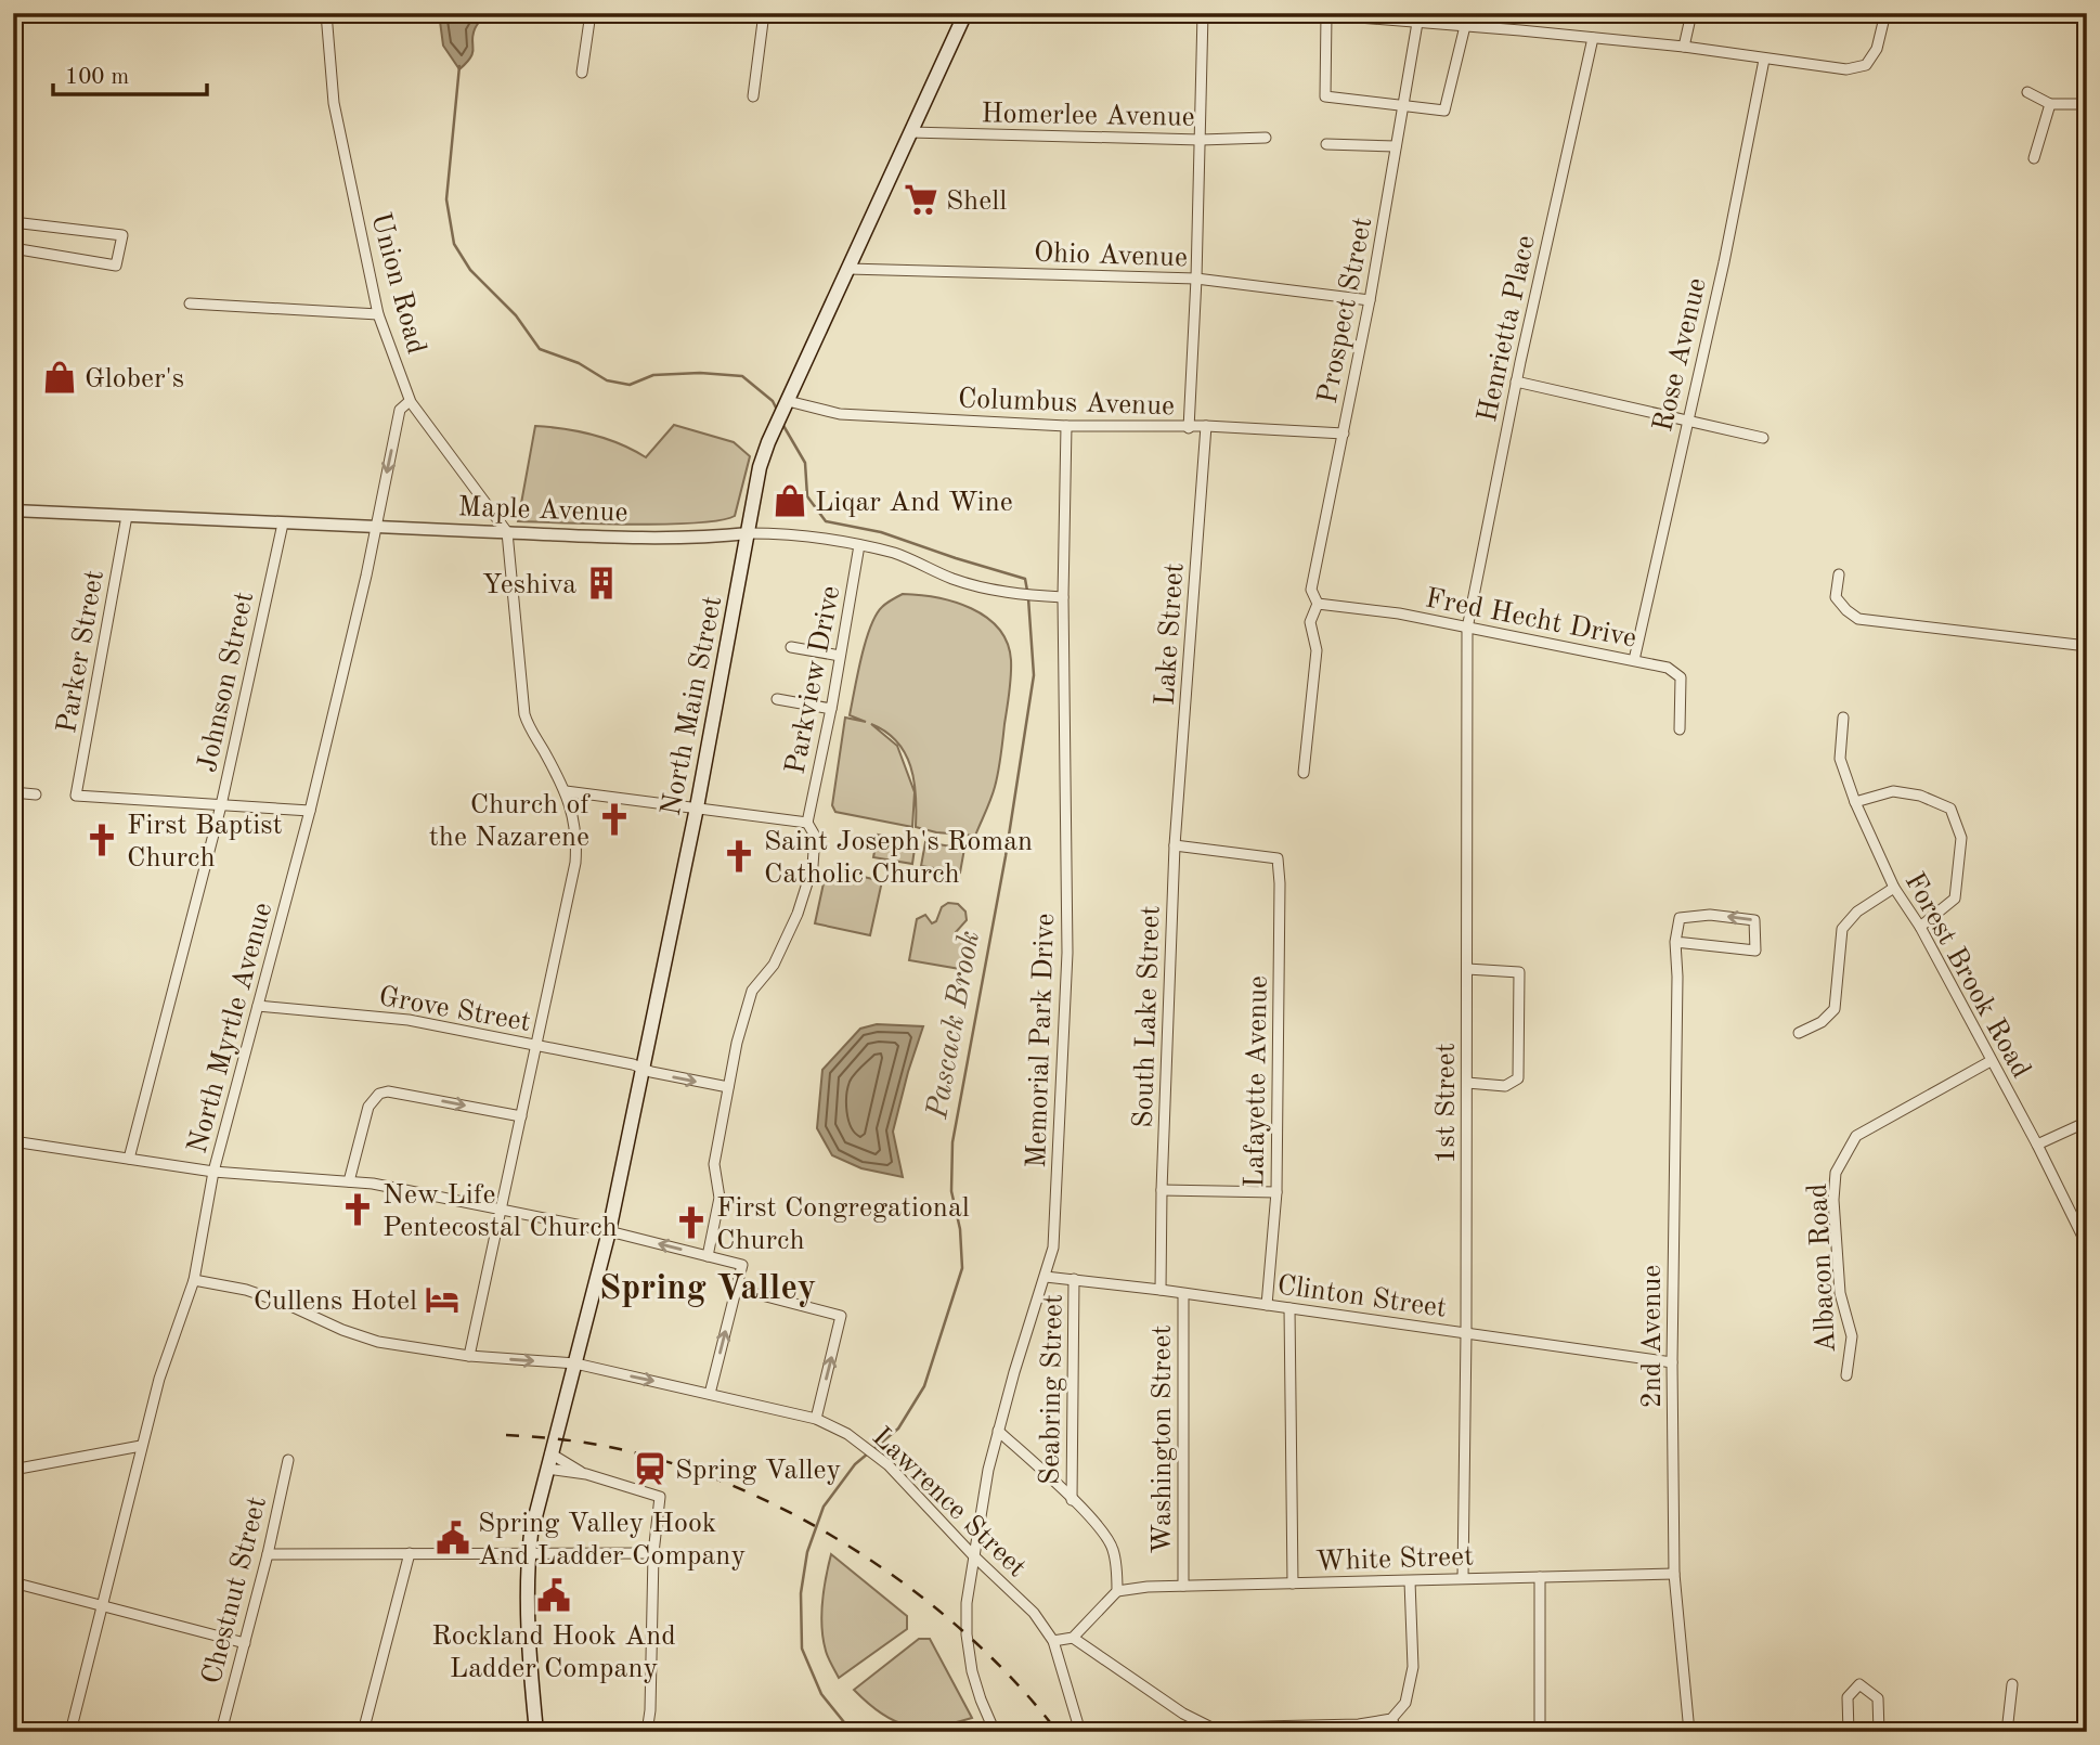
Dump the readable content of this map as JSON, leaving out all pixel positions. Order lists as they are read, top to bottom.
{
  "streets": {
    "main road": ["North Main Street"],
    "street": [
      "Homerlee Avenue",
      "Ohio Avenue",
      "Union Road",
      "Prospect Street",
      "Henrietta Place",
      "Rose Avenue",
      "Columbus Avenue",
      "Maple Avenue",
      "Fred Hecht Drive",
      "Lake Street",
      "Parker Street",
      "Parkview Drive",
      "Johnson Street",
      "Forest Brook Road",
      "Grove Street",
      "South Lake Street",
      "North Myrtle Avenue",
      "Memorial Park Drive",
      "Lafayette Avenue",
      "1st Street",
      "Albacon Road",
      "Clinton Street",
      "2nd Avenue",
      "Seabring Street",
      "Washington Street",
      "Lawrence Street",
      "White Street",
      "Chestnut Street"
    ]
  },
  "crossings": [
    ["Homerlee Avenue", "North Main Street"],
    ["Ohio Avenue", "Prospect Street"],
    ["Ohio Avenue", "North Main Street"],
    ["Union Road", "Maple Avenue"],
    ["Union Road", "North Myrtle Avenue"],
    ["Prospect Street", "Columbus Avenue"],
    ["Prospect Street", "Fred Hecht Drive"],
    ["Henrietta Place", "Fred Hecht Drive"],
    ["Henrietta Place", "1st Street"],
    ["Rose Avenue", "Fred Hecht Drive"],
    ["Columbus Avenue", "Lake Street"],
    ["Columbus Avenue", "North Main Street"],
    ["Columbus Avenue", "Memorial Park Drive"],
    ["Maple Avenue", "Parker Street"],
    ["Maple Avenue", "Parkview Drive"],
    ["Maple Avenue", "Johnson Street"],
    ["Maple Avenue", "North Main Street"],
    ["Maple Avenue", "North Myrtle Avenue"],
    ["Maple Avenue", "Memorial Park Drive"],
    ["Fred Hecht Drive", "1st Street"],
    ["Lake Street", "South Lake Street"],
    ["Lake Street", "Lafayette Avenue"],
    ["Parker Street", "Johnson Street"],
    ["North Main Street", "Grove Street"],
    ["North Main Street", "Lawrence Street"],
    ["Forest Brook Road", "Albacon Road"],
    ["Grove Street", "North Myrtle Avenue"],
    ["South Lake Street", "Lafayette Avenue"],
    ["North Myrtle Avenue", "Lawrence Street"],
    ["Memorial Park Drive", "Clinton Street"],
    ["Memorial Park Drive", "Lawrence Street"],
    ["Lafayette Avenue", "Clinton Street"],
    ["1st Street", "Clinton Street"],
    ["1st Street", "White Street"],
    ["Clinton Street", "2nd Avenue"],
    ["Clinton Street", "Seabring Street"],
    ["Clinton Street", "Washington Street"],
    ["2nd Avenue", "White Street"],
    ["Washington Street", "White Street"]
  ],
  "districts": ["Spring Valley"],
  "water": ["Pascack Brook"],
  "places": {
    "supermarket": ["Shell"],
    "shop": ["Glober's", "Liqar And Wine"],
    "building": ["Yeshiva"],
    "church": [
      "Church of the Nazarene",
      "First Baptist Church",
      "Saint Joseph's Roman Catholic Church",
      "New Life Pentecostal Church",
      "First Congregational Church"
    ],
    "hotel": ["Cullens Hotel"],
    "station": ["Spring Valley"],
    "public building": ["Spring Valley Hook And Ladder Company", "Rockland Hook And Ladder Company"]
  },
  "scale_bar": "100 m"
}
